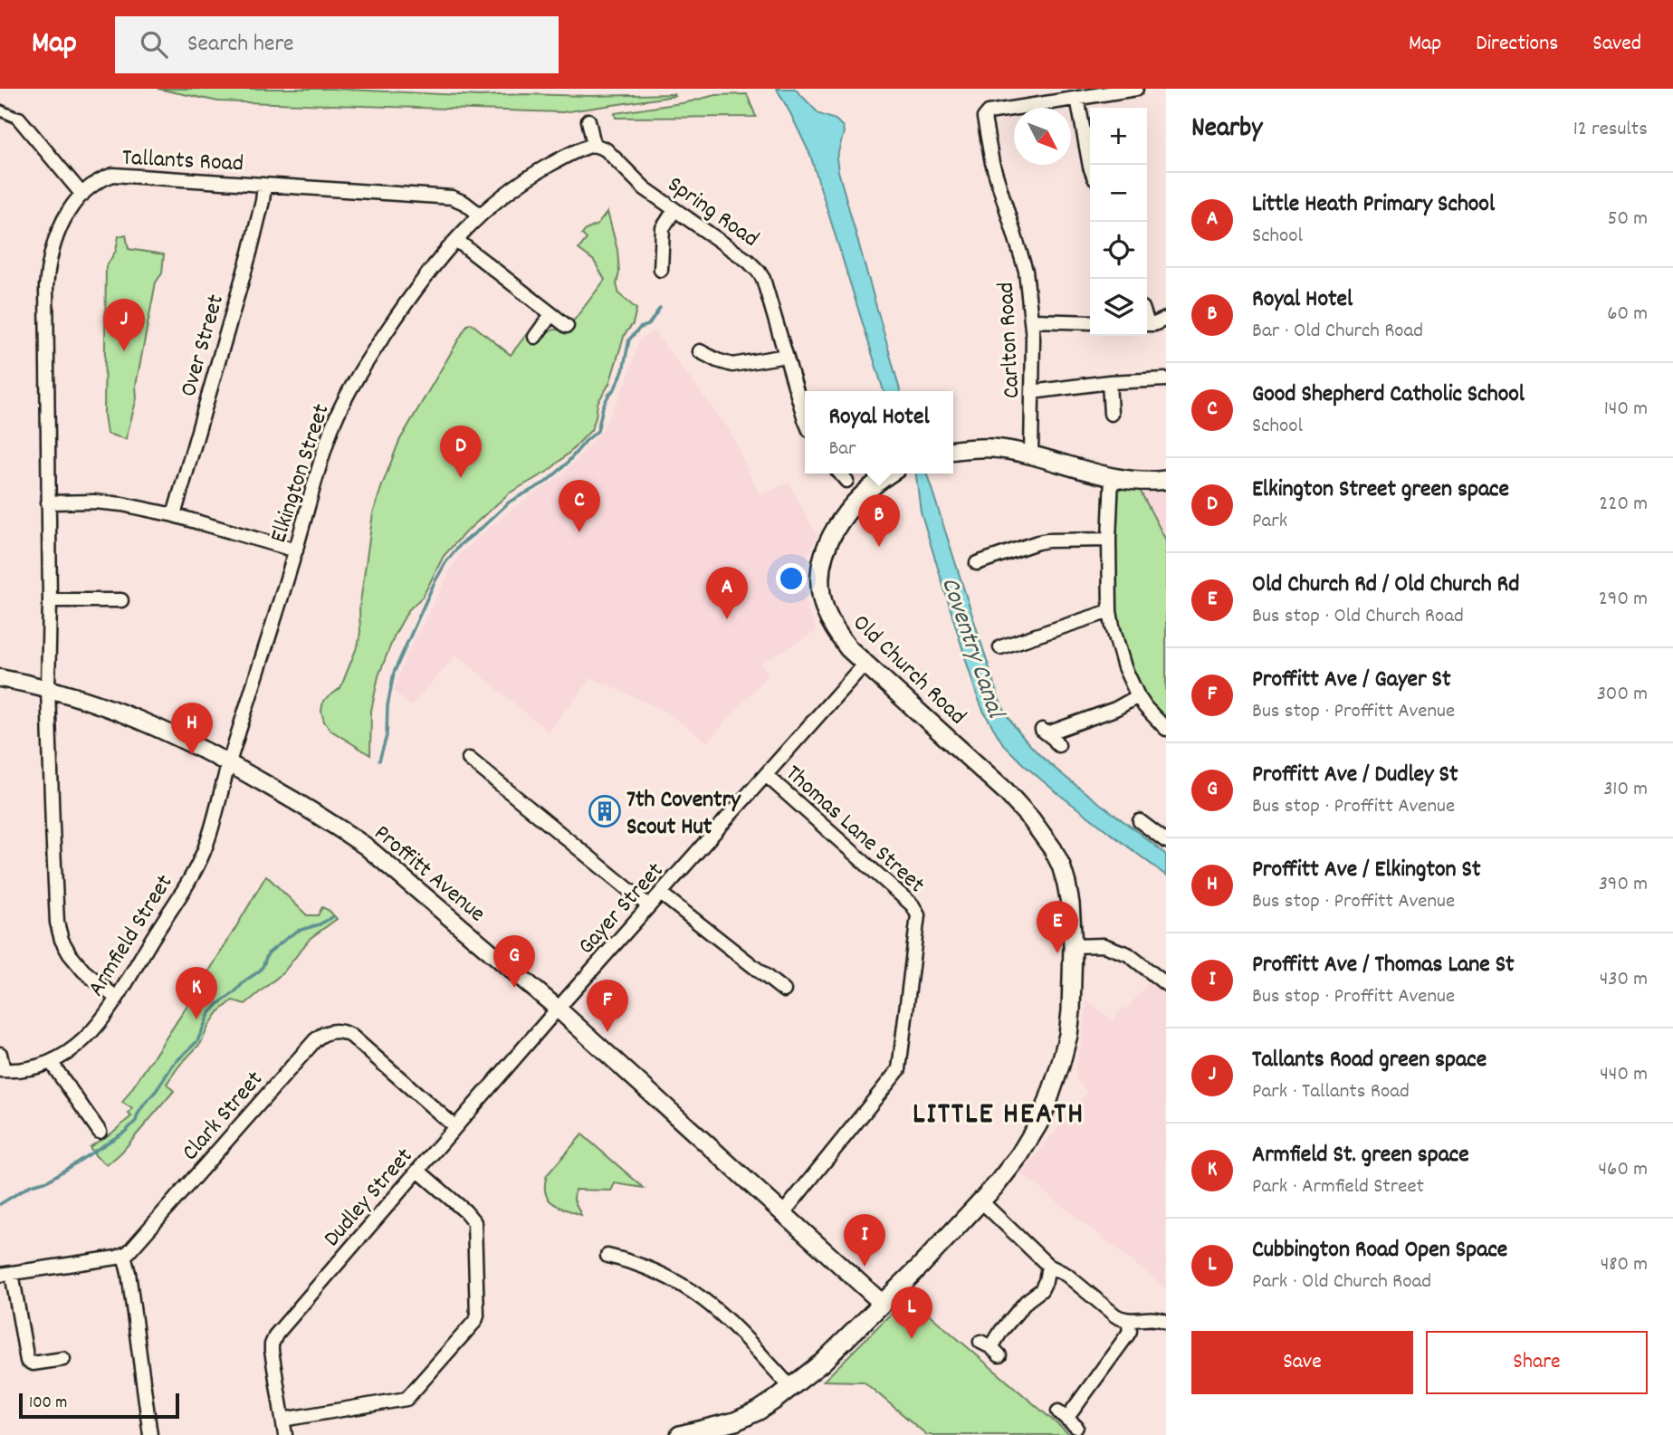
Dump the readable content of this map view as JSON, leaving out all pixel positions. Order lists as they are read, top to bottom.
{
  "streets": {
    "main road": ["Old Church Road"],
    "street": [
      "Tallants Road",
      "Spring Road",
      "Carlton Road",
      "Over Street",
      "Elkington Street",
      "Thomas Lane Street",
      "Proffitt Avenue",
      "Gayer Street",
      "Armfield Street",
      "Clark Street",
      "Dudley Street"
    ]
  },
  "crossings": [
    ["Tallants Road", "Over Street"],
    ["Tallants Road", "Elkington Street"],
    ["Tallants Road", "Proffitt Avenue"],
    ["Tallants Road", "Armfield Street"],
    ["Spring Road", "Elkington Street"],
    ["Elkington Street", "Proffitt Avenue"],
    ["Elkington Street", "Armfield Street"],
    ["Old Church Road", "Proffitt Avenue"],
    ["Old Church Road", "Gayer Street"],
    ["Thomas Lane Street", "Proffitt Avenue"],
    ["Thomas Lane Street", "Gayer Street"],
    ["Proffitt Avenue", "Gayer Street"],
    ["Proffitt Avenue", "Armfield Street"],
    ["Proffitt Avenue", "Dudley Street"],
    ["Gayer Street", "Dudley Street"],
    ["Clark Street", "Dudley Street"]
  ],
  "districts": ["LITTLE HEATH"],
  "water": ["Coventry Canal"],
  "places": {
    "building": ["7th Coventry Scout Hut"]
  },
  "scale_bar": "100 m",
  "north": "bottom right",
  "page": {
    "header": "Map",
    "search": "Search here",
    "nav": ["Map", "Directions", "Saved"],
    "heading": ["Nearby", "12 results"],
    "map_buttons": ["+", "−"],
    "list": [
      {
        "mark": "A",
        "name": "Little Heath Primary School",
        "note": "School",
        "value": "50 m"
      },
      {
        "mark": "B",
        "name": "Royal Hotel",
        "note": "Bar · Old Church Road",
        "value": "60 m"
      },
      {
        "mark": "C",
        "name": "Good Shepherd Catholic School",
        "note": "School",
        "value": "140 m"
      },
      {
        "mark": "D",
        "name": "Elkington Street green space",
        "note": "Park",
        "value": "220 m"
      },
      {
        "mark": "E",
        "name": "Old Church Rd / Old Church Rd",
        "note": "Bus stop · Old Church Road",
        "value": "290 m"
      },
      {
        "mark": "F",
        "name": "Proffitt Ave / Gayer St",
        "note": "Bus stop · Proffitt Avenue",
        "value": "300 m"
      },
      {
        "mark": "G",
        "name": "Proffitt Ave / Dudley St",
        "note": "Bus stop · Proffitt Avenue",
        "value": "310 m"
      },
      {
        "mark": "H",
        "name": "Proffitt Ave / Elkington St",
        "note": "Bus stop · Proffitt Avenue",
        "value": "390 m"
      },
      {
        "mark": "I",
        "name": "Proffitt Ave / Thomas Lane St",
        "note": "Bus stop · Proffitt Avenue",
        "value": "430 m"
      },
      {
        "mark": "J",
        "name": "Tallants Road green space",
        "note": "Park · Tallants Road",
        "value": "440 m"
      },
      {
        "mark": "K",
        "name": "Armfield St. green space",
        "note": "Park · Armfield Street",
        "value": "460 m"
      },
      {
        "mark": "L",
        "name": "Cubbington Road Open Space",
        "note": "Park · Old Church Road",
        "value": "480 m"
      }
    ],
    "pins": [
      "J",
      "D",
      "C",
      "B",
      "A",
      "H",
      "E",
      "G",
      "K",
      "F",
      "I",
      "L"
    ],
    "popup": ["Royal Hotel", "Bar"],
    "buttons": ["Save", "Share"],
    "scale": "100 m"
  }
}
